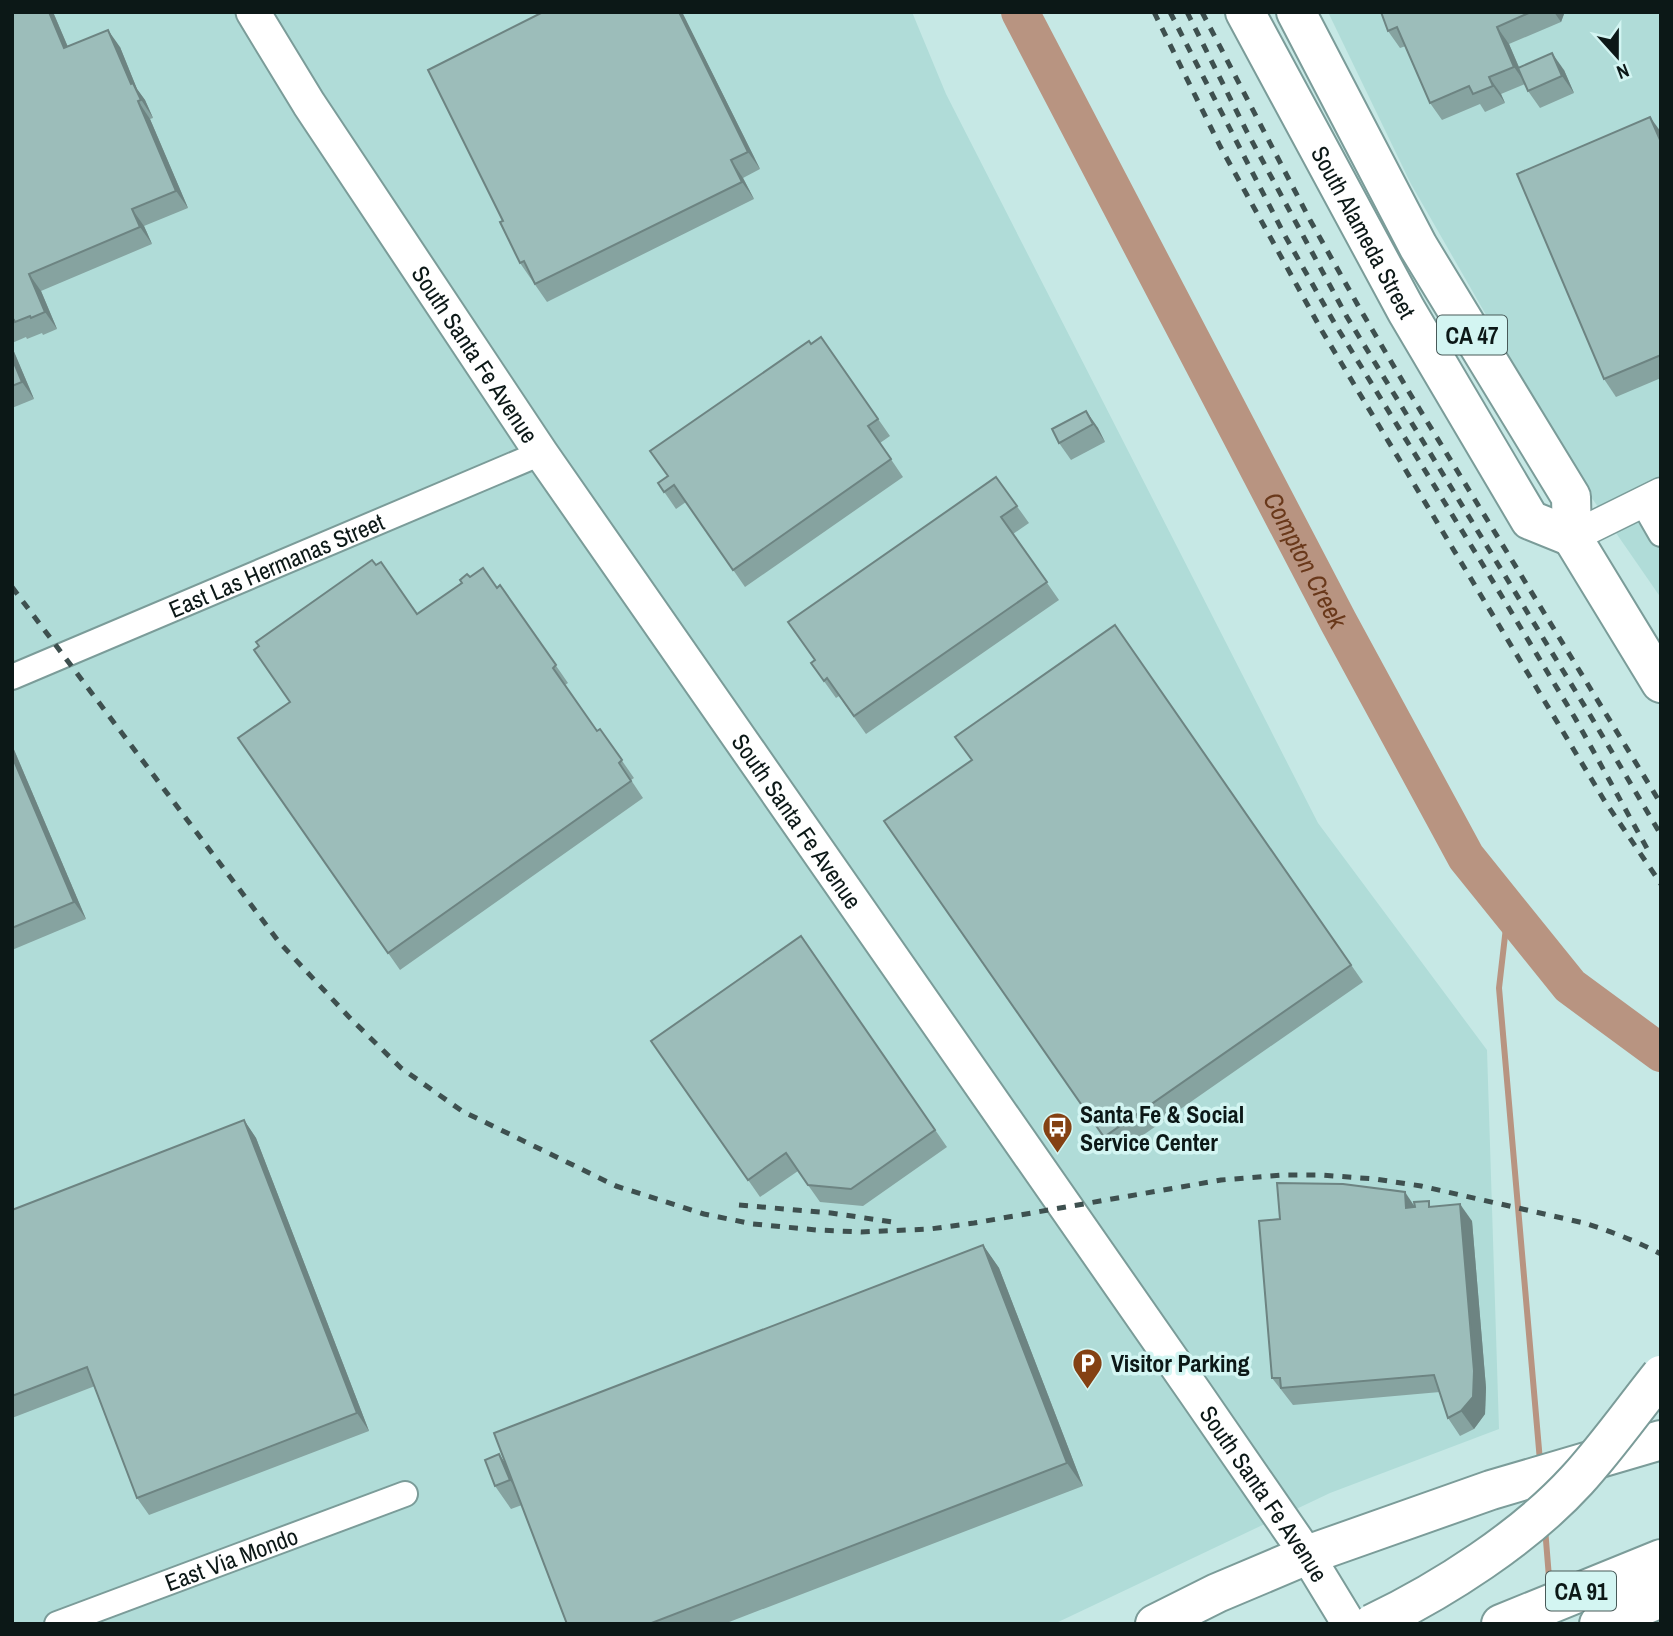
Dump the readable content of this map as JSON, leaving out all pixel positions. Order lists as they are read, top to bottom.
{
  "streets": {
    "main road": [
      "South Alameda Street",
      "CA 47",
      "South Santa Fe Avenue",
      "CA 91"
    ],
    "street": ["East Las Hermanas Street", "East Via Mondo"]
  },
  "crossings": [
    ["South Santa Fe Avenue", "East Las Hermanas Street"]
  ],
  "water": ["Compton Creek"],
  "places": {
    "bus stop": ["Santa Fe & Social Service Center"],
    "parking": ["Visitor Parking"]
  },
  "north": "bottom"
}
